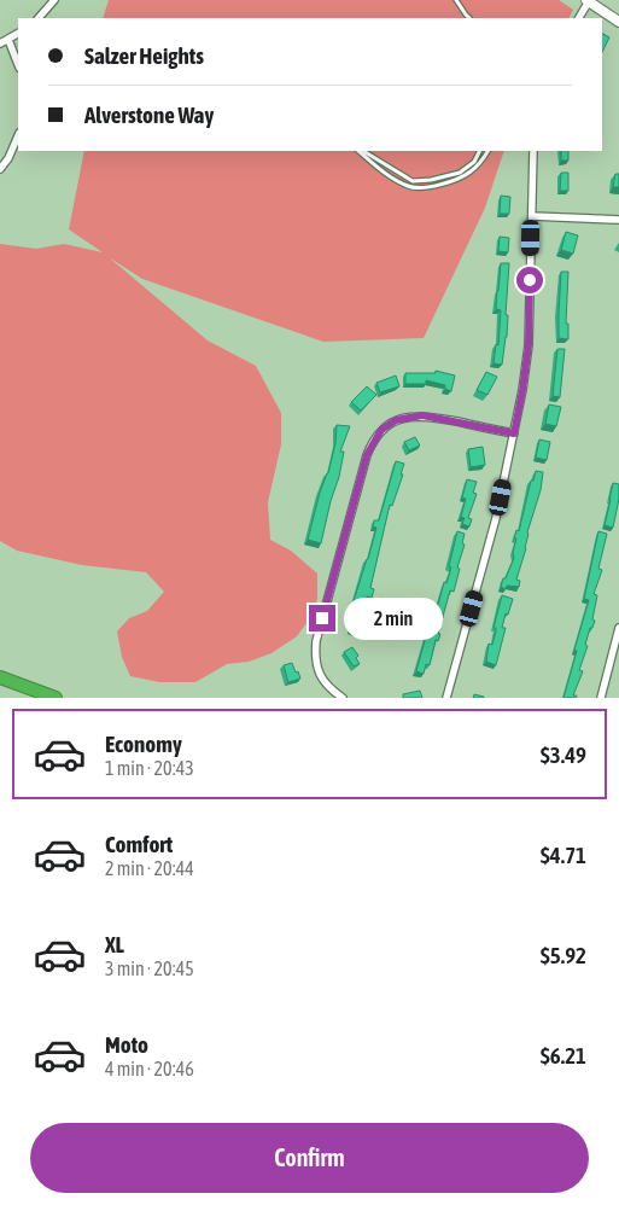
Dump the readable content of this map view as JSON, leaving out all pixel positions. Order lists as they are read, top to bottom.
{
  "page": {
    "banner": ["Salzer Heights", "Alverstone Way"],
    "bubble": "2 min",
    "list": [
      {
        "name": "Economy",
        "note": "1 min · 20:43",
        "value": "$3.49"
      },
      {
        "name": "Comfort",
        "note": "2 min · 20:44",
        "value": "$4.71"
      },
      {
        "name": "XL",
        "note": "3 min · 20:45",
        "value": "$5.92"
      },
      {
        "name": "Moto",
        "note": "4 min · 20:46",
        "value": "$6.21"
      }
    ],
    "buttons": "Confirm"
  }
}
